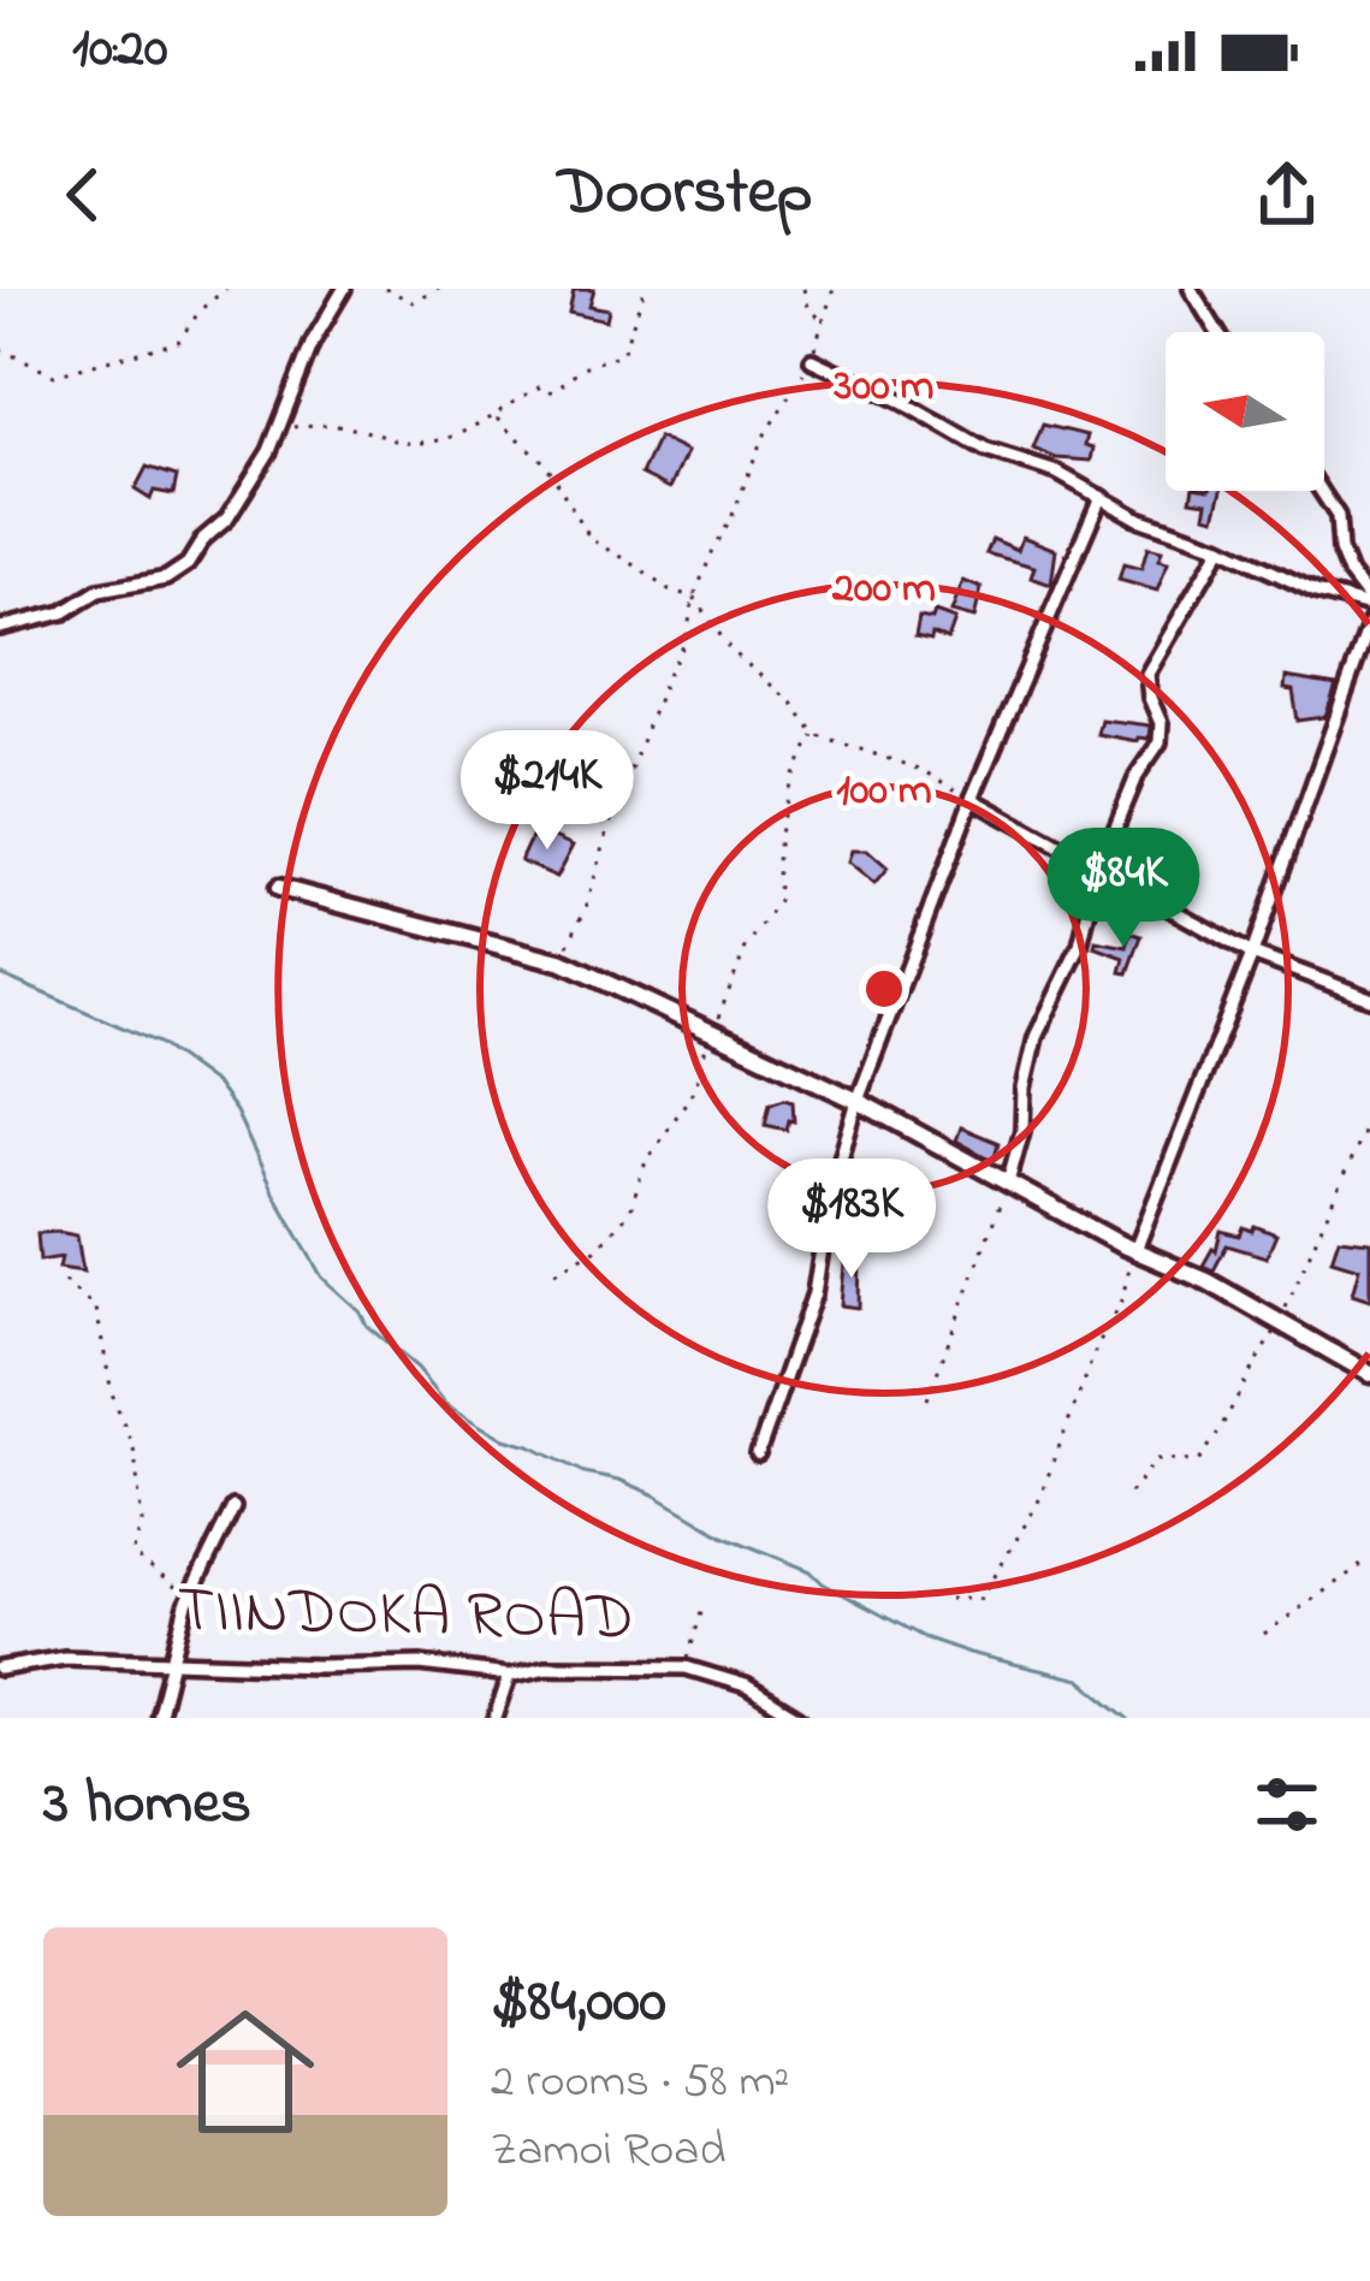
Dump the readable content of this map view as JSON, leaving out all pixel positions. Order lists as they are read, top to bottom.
{
  "streets": {
    "street": ["TIINDOKA ROAD"]
  },
  "north": "left",
  "page": {
    "status": "10:20",
    "header": "Doorstep",
    "price": ["$214K", "$84K", "$183K"],
    "heading": "3 homes",
    "list": [
      {
        "name": "$84,000",
        "note": "2 rooms · 58 m² · Zamoi Road"
      }
    ]
  },
  "rings": ["300 m", "200 m", "100 m"]
}
